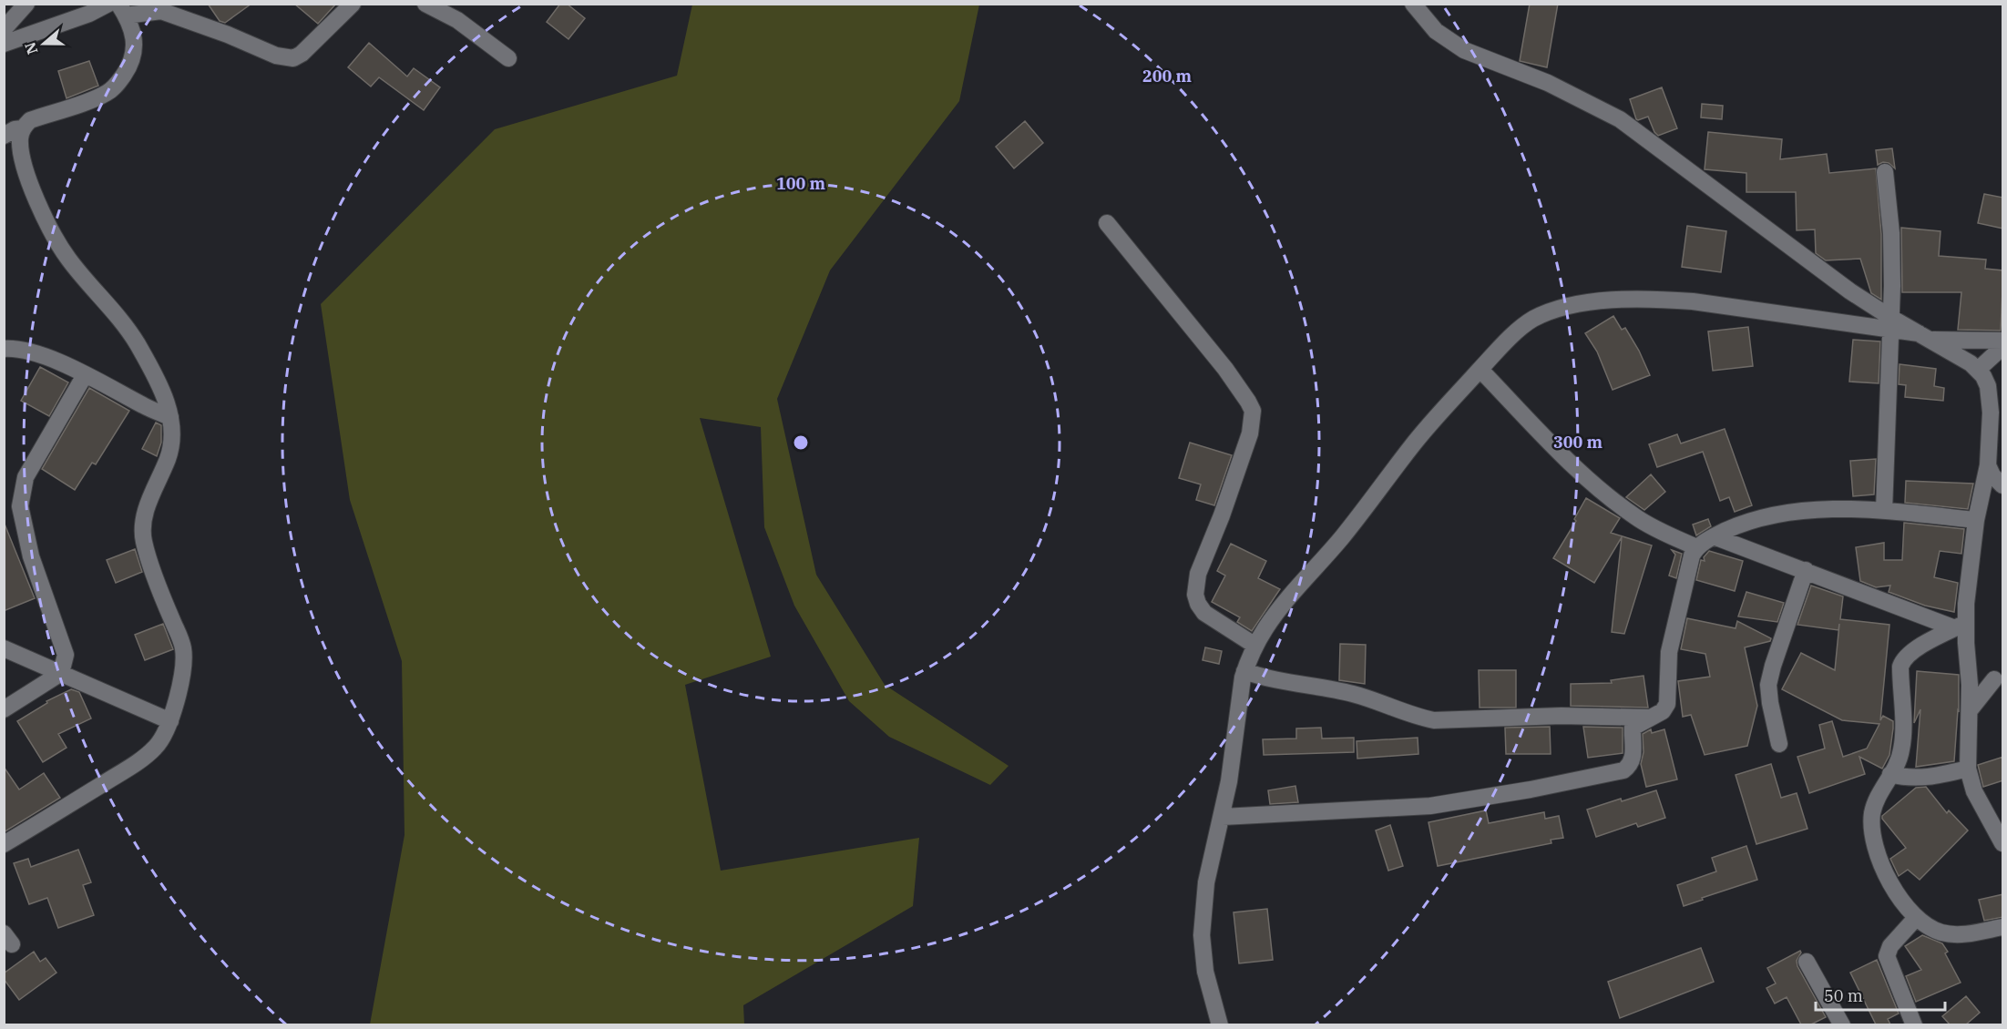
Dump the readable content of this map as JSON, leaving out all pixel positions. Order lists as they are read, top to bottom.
{
  "scale_bar": "50 m",
  "north": "left",
  "rings": ["200 m", "100 m", "300 m"]
}
